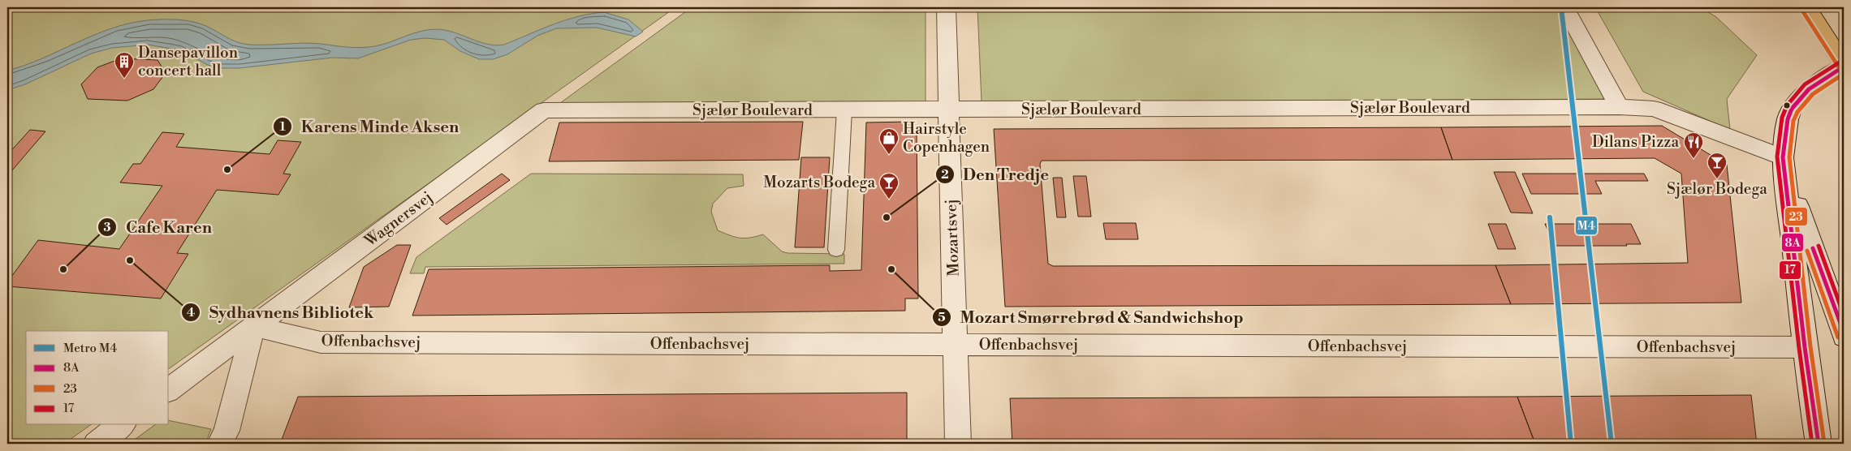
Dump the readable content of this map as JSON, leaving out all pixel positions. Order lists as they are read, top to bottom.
{
  "streets": {
    "street": [
      "Sjælør Boulevard",
      "Wagnersvej",
      "Mozartsvej",
      "Offenbachsvej"
    ]
  },
  "crossings": [
    ["Sjælør Boulevard", "Wagnersvej"],
    ["Sjælør Boulevard", "Mozartsvej"],
    ["Wagnersvej", "Offenbachsvej"],
    ["Mozartsvej", "Offenbachsvej"]
  ],
  "places": {
    "building": ["Dansepavillon concert hall"],
    "shop": ["Hairstyle Copenhagen"],
    "restaurant": ["Dilans Pizza"],
    "other": [
      "Karens Minde Aksen",
      "Den Tredje",
      "Sydhavnens Bibliotek",
      "Cafe Karen",
      "Mozart Smørrebrød & Sandwichshop"
    ],
    "bar": ["Sjælør Bodega", "Mozarts Bodega"]
  },
  "lines": [
    "metro line M4",
    "transit line 23",
    "transit line 17",
    "transit line 8A"
  ],
  "legend": [
    "Metro M4",
    "8A",
    "23",
    "17"
  ]
}
